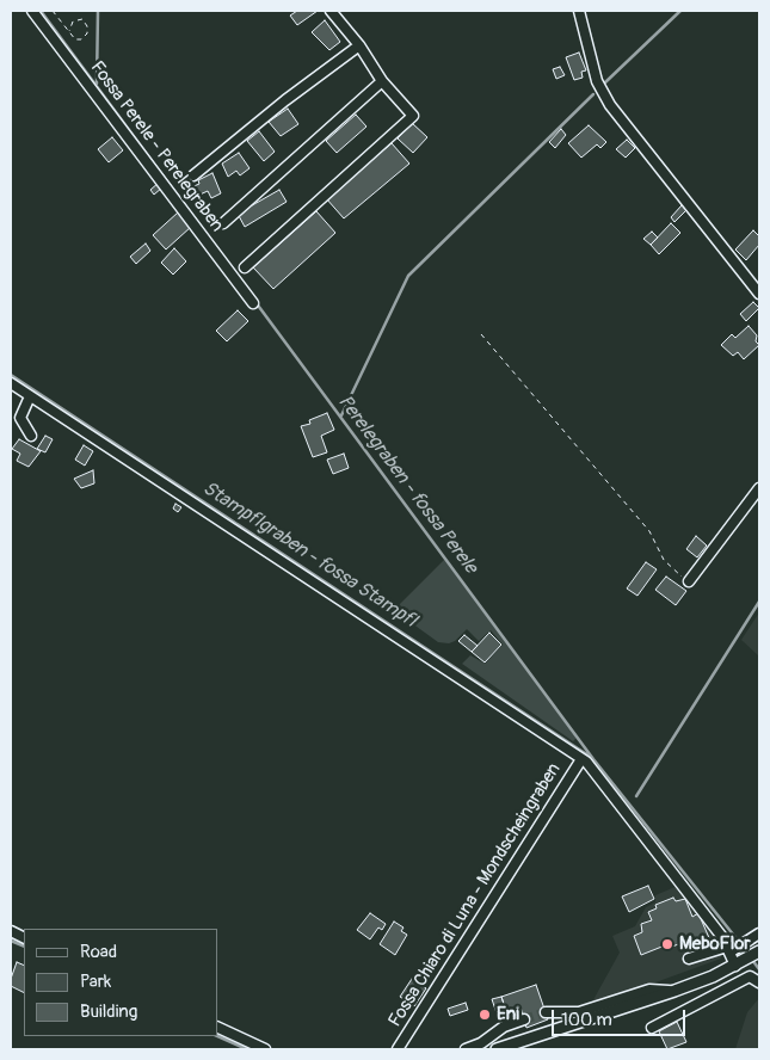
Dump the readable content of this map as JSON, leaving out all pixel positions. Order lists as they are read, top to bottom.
{
  "streets": {
    "street": ["Fossa Perele - Perelegraben", "Fossa Chiaro di Luna - Mondscheingraben"]
  },
  "water": ["Perelegraben - fossa Perele", "Stampflgraben - fossa Stampfl"],
  "places": ["MeboFlor", "Eni"],
  "legend": ["Road", "Park", "Building"],
  "scale_bar": "100 m"
}
